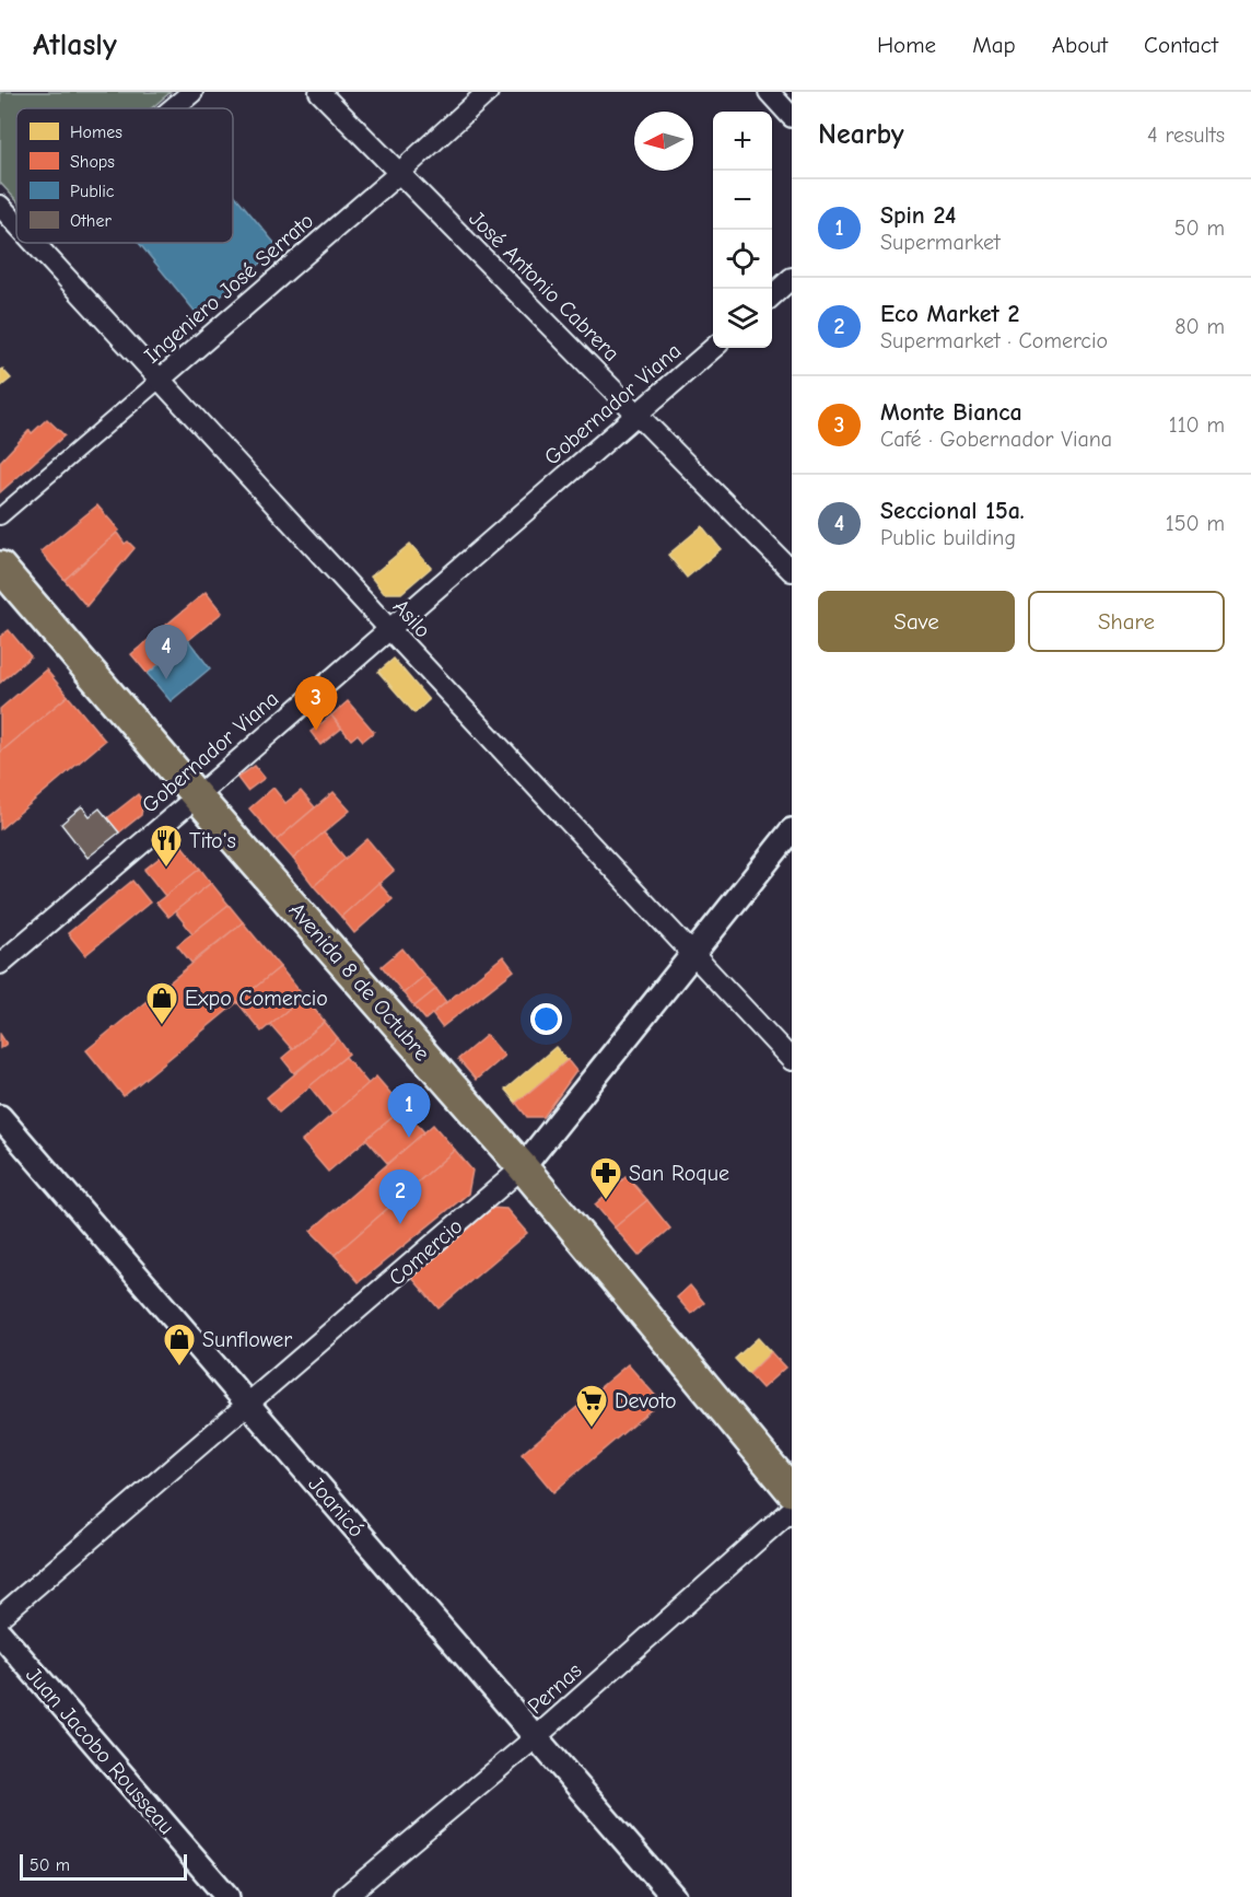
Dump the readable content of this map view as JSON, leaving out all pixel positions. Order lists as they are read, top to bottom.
{
  "streets": {
    "main road": ["Avenida 8 de Octubre"],
    "street": [
      "José Antonio Cabrera",
      "Ingeniero José Serrato",
      "Gobernador Viana",
      "Asilo",
      "Comercio",
      "Joanicó",
      "Pernas",
      "Juan Jacobo Rousseau"
    ]
  },
  "crossings": [
    ["José Antonio Cabrera", "Ingeniero José Serrato"],
    ["José Antonio Cabrera", "Gobernador Viana"],
    ["Ingeniero José Serrato", "Asilo"],
    ["Gobernador Viana", "Asilo"],
    ["Gobernador Viana", "Avenida 8 de Octubre"],
    ["Asilo", "Comercio"],
    ["Avenida 8 de Octubre", "Comercio"],
    ["Comercio", "Joanicó"],
    ["Joanicó", "Pernas"]
  ],
  "places": {
    "restaurant": ["Tito's"],
    "shop": ["Expo Comercio", "Sunflower"],
    "pharmacy": ["San Roque"],
    "supermarket": ["Devoto"]
  },
  "legend": [
    "Homes",
    "Shops",
    "Public",
    "Other"
  ],
  "scale_bar": "50 m",
  "north": "left",
  "page": {
    "header": "Atlasly",
    "nav": [
      "Home",
      "Map",
      "About",
      "Contact"
    ],
    "heading": ["Nearby", "4 results"],
    "map_buttons": ["+", "−"],
    "list": [
      {
        "mark": "1",
        "name": "Spin 24",
        "note": "Supermarket",
        "value": "50 m"
      },
      {
        "mark": "2",
        "name": "Eco Market 2",
        "note": "Supermarket · Comercio",
        "value": "80 m"
      },
      {
        "mark": "3",
        "name": "Monte Bianca",
        "note": "Café · Gobernador Viana",
        "value": "110 m"
      },
      {
        "mark": "4",
        "name": "Seccional 15a.",
        "note": "Public building",
        "value": "150 m"
      }
    ],
    "buttons": ["Save", "Share"],
    "pins": [
      "4",
      "3",
      "1",
      "2"
    ],
    "scale": "50 m"
  }
}
